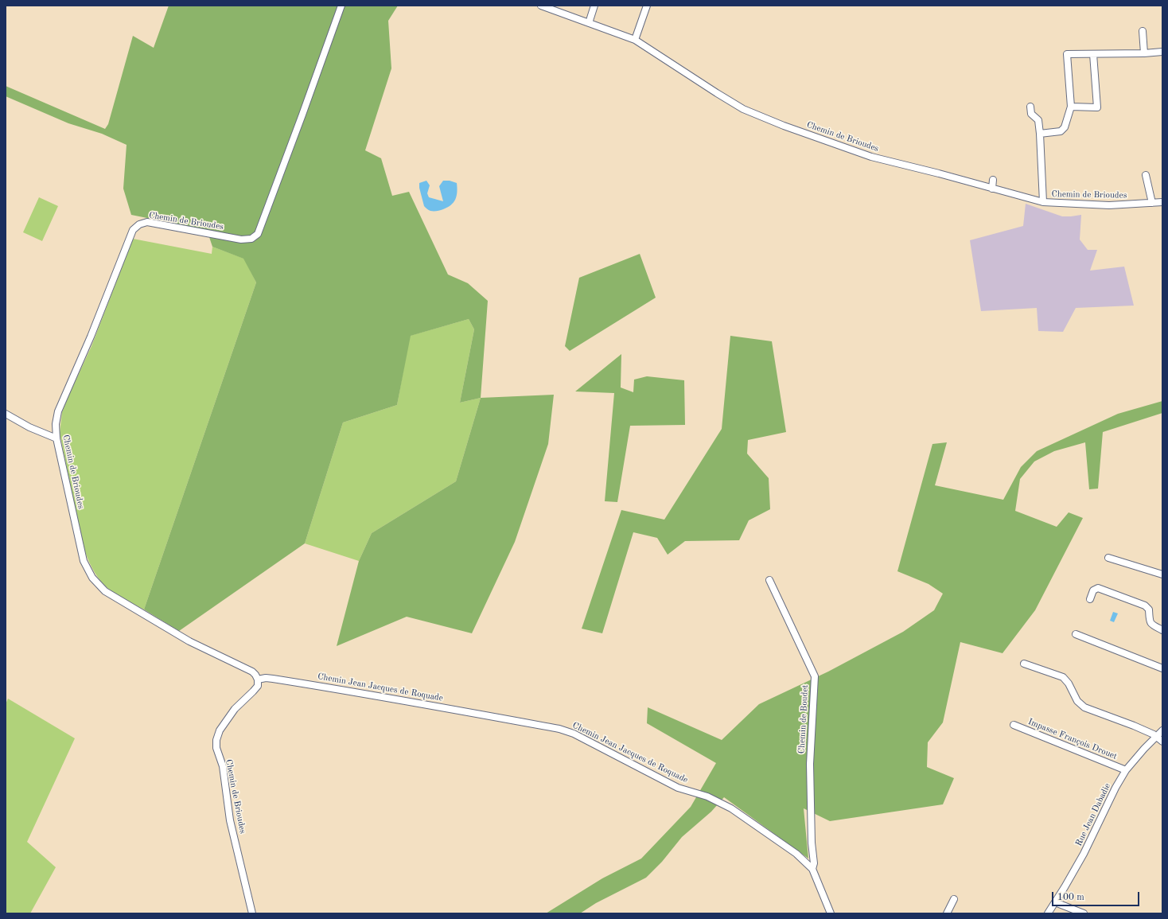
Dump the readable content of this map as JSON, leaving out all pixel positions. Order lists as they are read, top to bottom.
{
  "streets": {
    "street": [
      "Chemin de Brioudes",
      "Chemin Jean Jacques de Roquade",
      "Chemin de Boudet",
      "Impasse François Drouet",
      "Rue Jean Dabadie"
    ]
  },
  "crossings": [
    ["Chemin de Brioudes", "Chemin Jean Jacques de Roquade"],
    ["Chemin Jean Jacques de Roquade", "Chemin de Boudet"],
    ["Impasse François Drouet", "Rue Jean Dabadie"]
  ],
  "scale_bar": "100 m"
}
